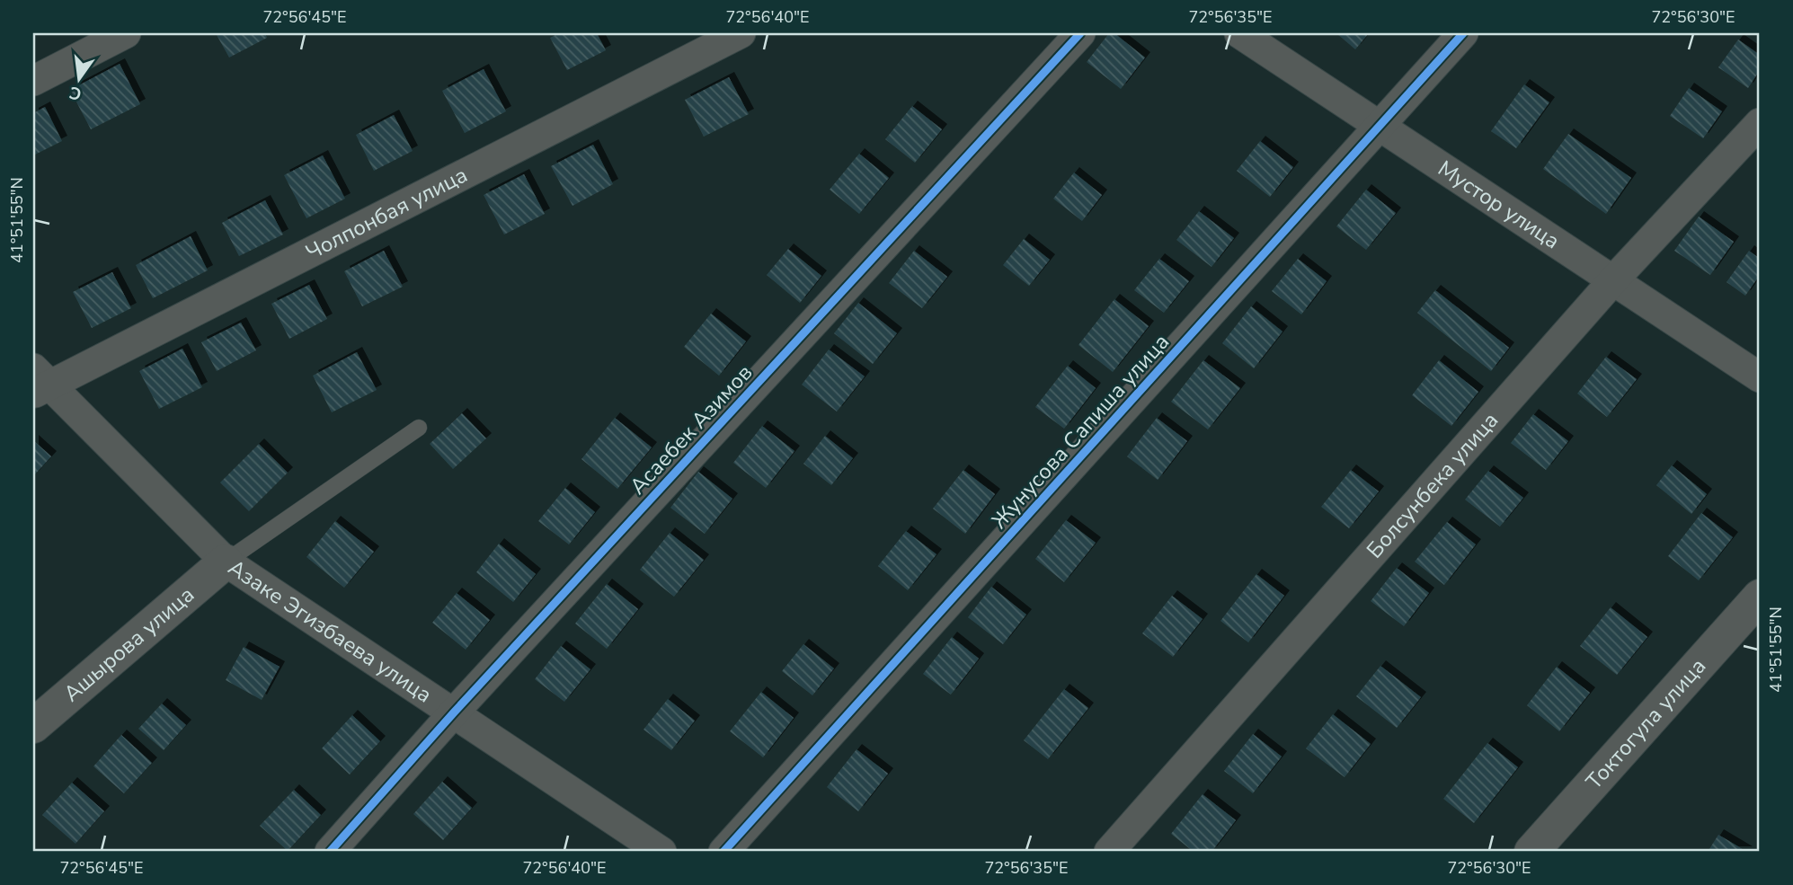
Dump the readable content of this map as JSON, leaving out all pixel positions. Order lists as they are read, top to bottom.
{
  "streets": {
    "street": [
      "Мустор улица",
      "Чолпонбая улица",
      "Асаебек Азимов",
      "Жунусова Сапиша улица",
      "Болсунбека улица",
      "Азаке Эгизбаева улица",
      "Ашырова улица",
      "Токтогула улица"
    ]
  },
  "crossings": [
    ["Мустор улица", "Жунусова Сапиша улица"],
    ["Мустор улица", "Болсунбека улица"],
    ["Чолпонбая улица", "Азаке Эгизбаева улица"],
    ["Асаебек Азимов", "Азаке Эгизбаева улица"],
    ["Азаке Эгизбаева улица", "Ашырова улица"]
  ],
  "north": "bottom",
  "coordinates": [
    "72°56'45\"E",
    "72°56'40\"E",
    "72°56'35\"E",
    "72°56'30\"E",
    "41°51'55\"N"
  ]
}
